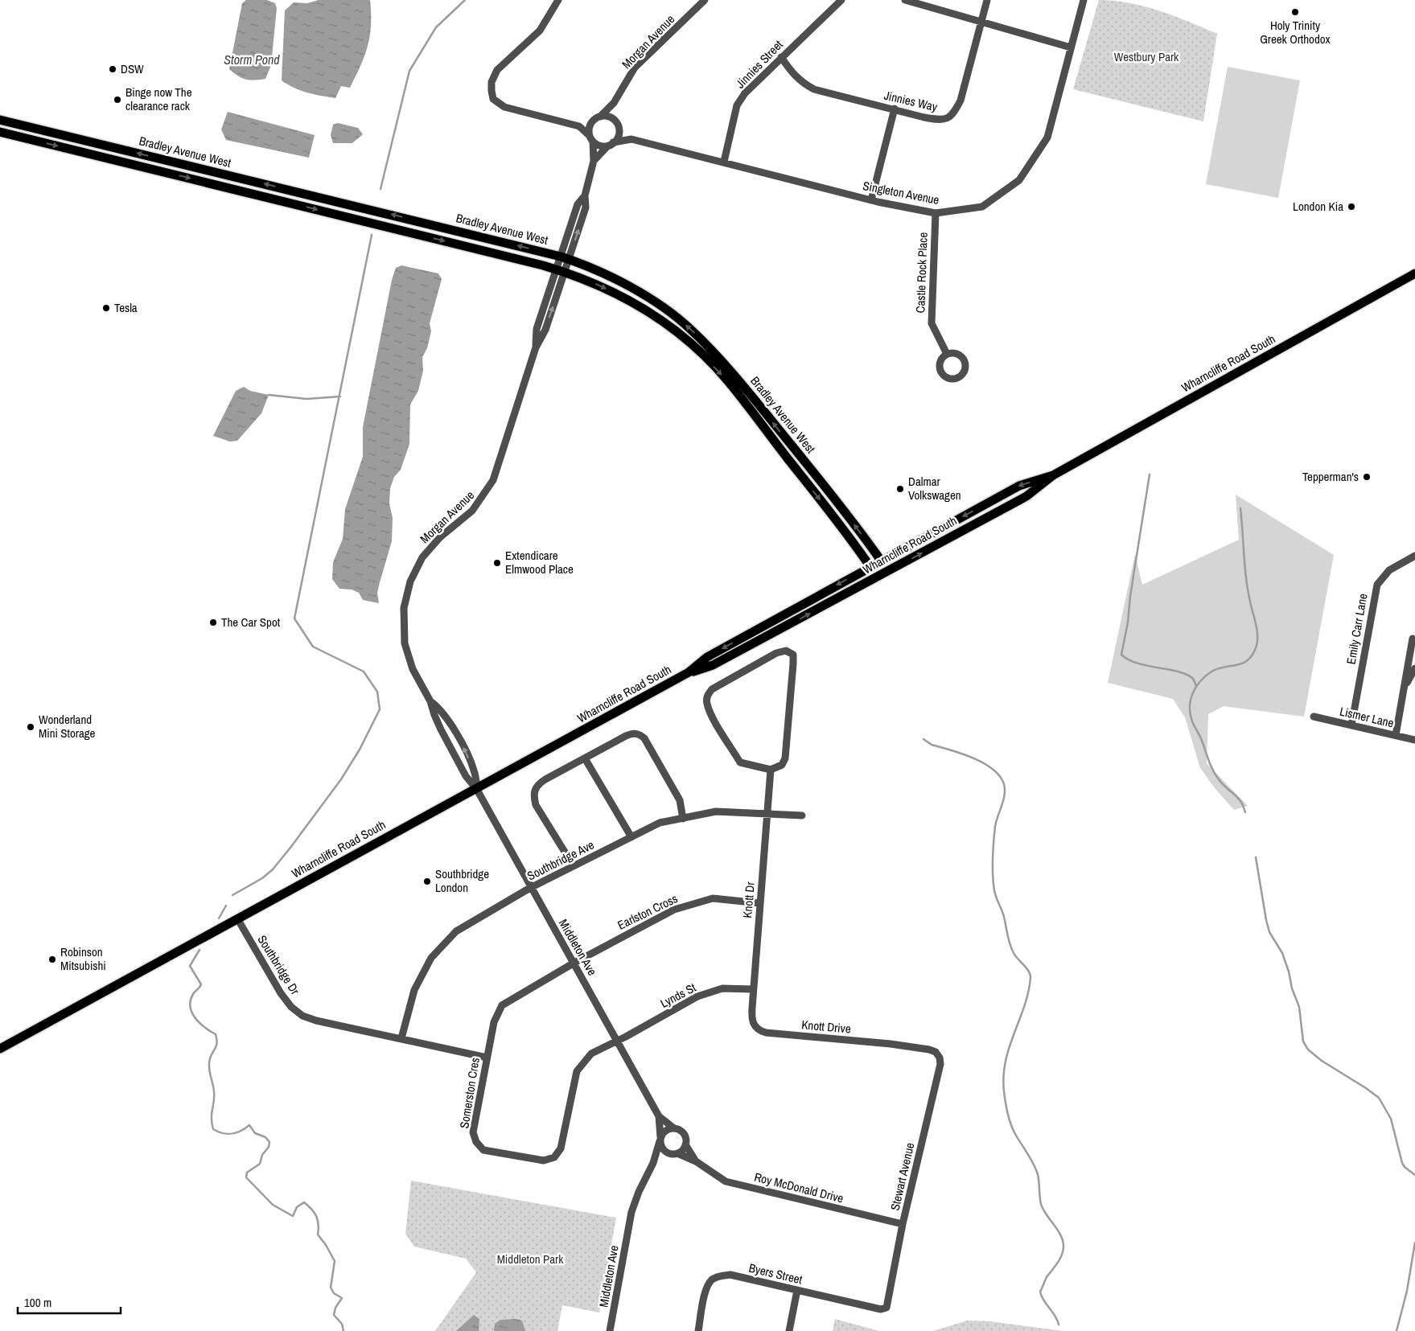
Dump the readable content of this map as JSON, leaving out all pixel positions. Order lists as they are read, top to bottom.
{
  "streets": {
    "main road": ["Bradley Avenue West", "Wharncliffe Road South"],
    "street": [
      "Morgan Avenue",
      "Jinnies Street",
      "Jinnies Way",
      "Singleton Avenue",
      "Castle Rock Place",
      "Emily Carr Lane",
      "Lismer Lane",
      "Southbridge Ave",
      "Knott Dr",
      "Earlston Cross",
      "Middleton Ave",
      "Southbridge Dr",
      "Lynds St",
      "Knott Drive",
      "Somerston Cres",
      "Stewart Avenue",
      "Roy McDonald Drive",
      "Byers Street"
    ]
  },
  "crossings": [
    ["Morgan Avenue", "Bradley Avenue West"],
    ["Morgan Avenue", "Singleton Avenue"],
    ["Morgan Avenue", "Wharncliffe Road South"],
    ["Morgan Avenue", "Middleton Ave"],
    ["Jinnies Street", "Jinnies Way"],
    ["Jinnies Street", "Singleton Avenue"],
    ["Bradley Avenue West", "Wharncliffe Road South"],
    ["Singleton Avenue", "Castle Rock Place"],
    ["Wharncliffe Road South", "Middleton Ave"],
    ["Wharncliffe Road South", "Southbridge Dr"],
    ["Emily Carr Lane", "Lismer Lane"],
    ["Southbridge Ave", "Knott Dr"],
    ["Southbridge Ave", "Middleton Ave"],
    ["Southbridge Ave", "Southbridge Dr"],
    ["Knott Dr", "Earlston Cross"],
    ["Knott Dr", "Lynds St"],
    ["Knott Dr", "Knott Drive"],
    ["Earlston Cross", "Middleton Ave"],
    ["Earlston Cross", "Somerston Cres"],
    ["Middleton Ave", "Lynds St"],
    ["Middleton Ave", "Somerston Cres"],
    ["Middleton Ave", "Roy McDonald Drive"],
    ["Southbridge Dr", "Somerston Cres"],
    ["Lynds St", "Knott Drive"],
    ["Lynds St", "Somerston Cres"],
    ["Knott Drive", "Stewart Avenue"],
    ["Stewart Avenue", "Roy McDonald Drive"],
    ["Stewart Avenue", "Byers Street"]
  ],
  "water": ["Storm Pond"],
  "parks": ["Westbury Park", "Middleton Park"],
  "places": [
    "Holy Trinity Greek Orthodox",
    "DSW",
    "Binge now The clearance rack",
    "London Kia",
    "Tesla",
    "Tepperman's",
    "Dalmar Volkswagen",
    "Extendicare Elmwood Place",
    "The Car Spot",
    "Wonderland Mini Storage",
    "Southbridge London",
    "Robinson Mitsubishi"
  ],
  "scale_bar": "100 m"
}
